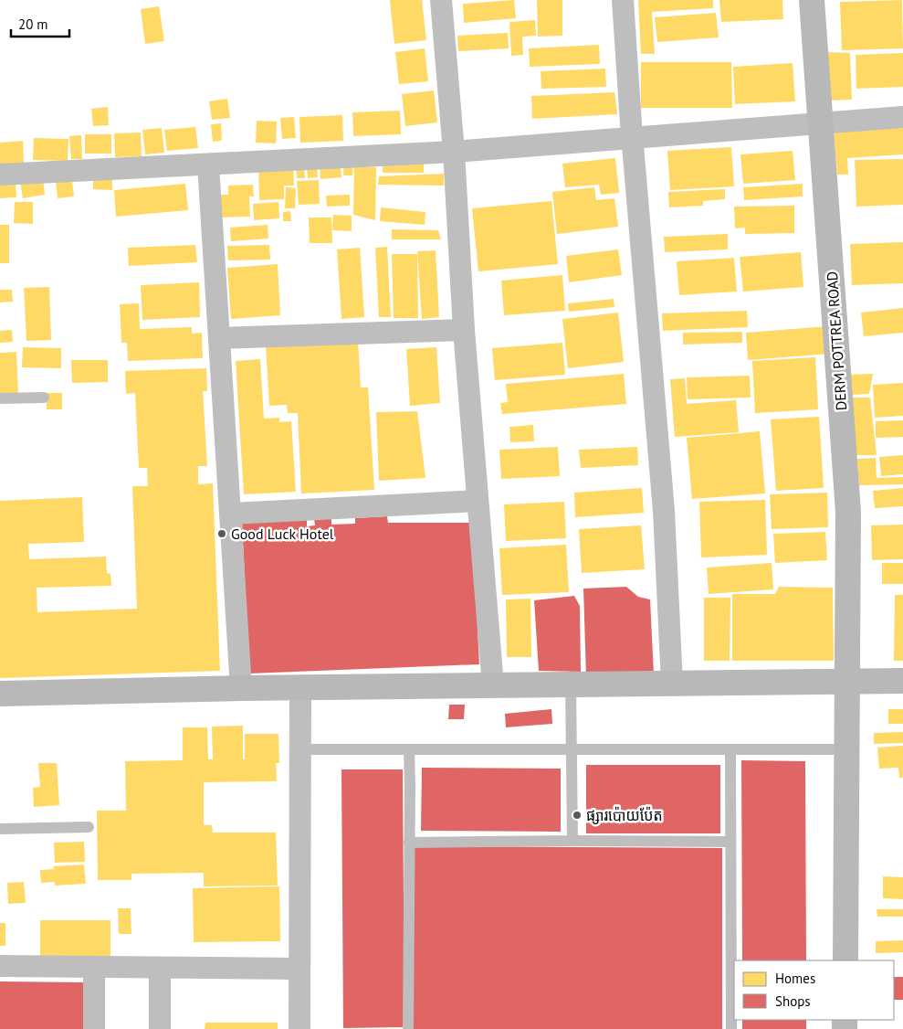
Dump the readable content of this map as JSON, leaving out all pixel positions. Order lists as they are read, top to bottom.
{
  "streets": {
    "street": ["DERM POTTREA ROAD"]
  },
  "places": ["Good Luck Hotel", "ផ្សារប៉ោយប៉ែត"],
  "legend": ["Homes", "Shops"],
  "scale_bar": "20 m"
}
